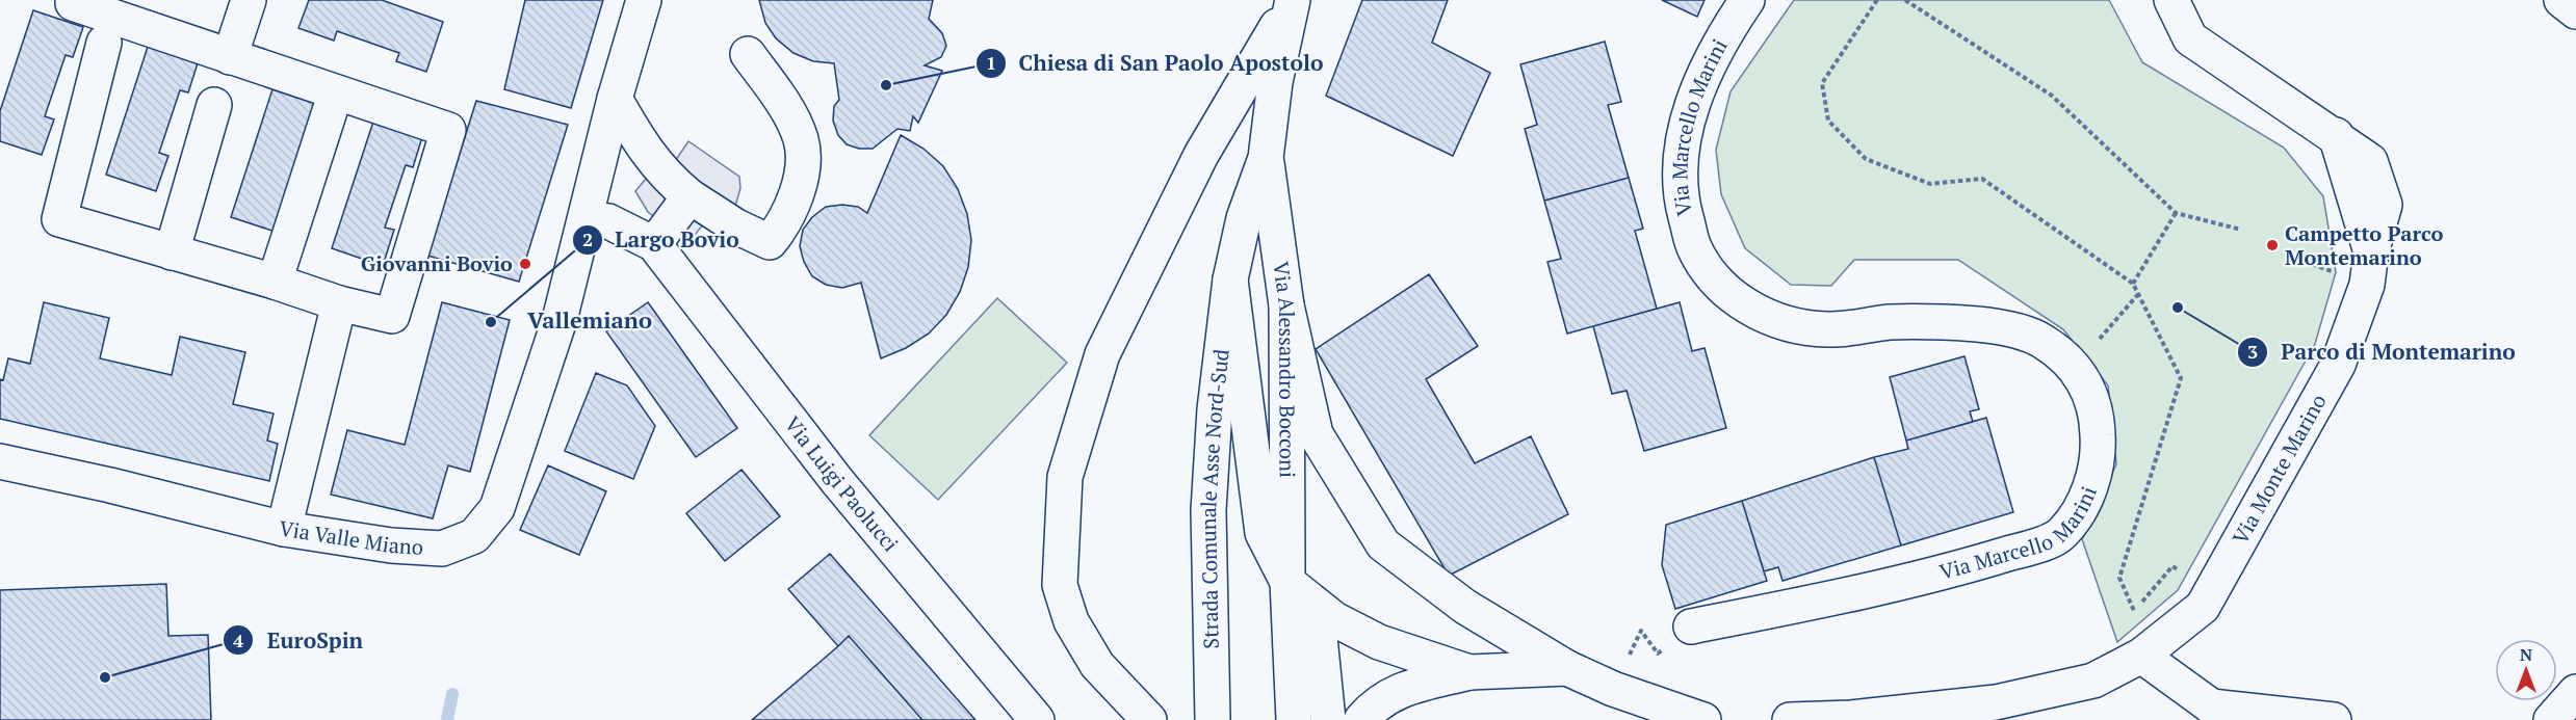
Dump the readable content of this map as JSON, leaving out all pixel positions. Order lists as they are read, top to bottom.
{
  "streets": {
    "main road": [
      "Via Marcello Marini",
      "Via Alessandro Bocconi",
      "Via Monte Marino",
      "Via Luigi Paolucci",
      "Strada Comunale Asse Nord-Sud",
      "Via Valle Miano"
    ]
  },
  "crossings": [
    ["Via Alessandro Bocconi", "Strada Comunale Asse Nord-Sud"]
  ],
  "districts": ["Vallemiano"],
  "places": [
    "Chiesa di San Paolo Apostolo",
    "Campetto Parco Montemarino",
    "Giovanni Bovio",
    "Parco di Montemarino",
    "Largo Bovio",
    "EuroSpin"
  ],
  "north": "top"
}
